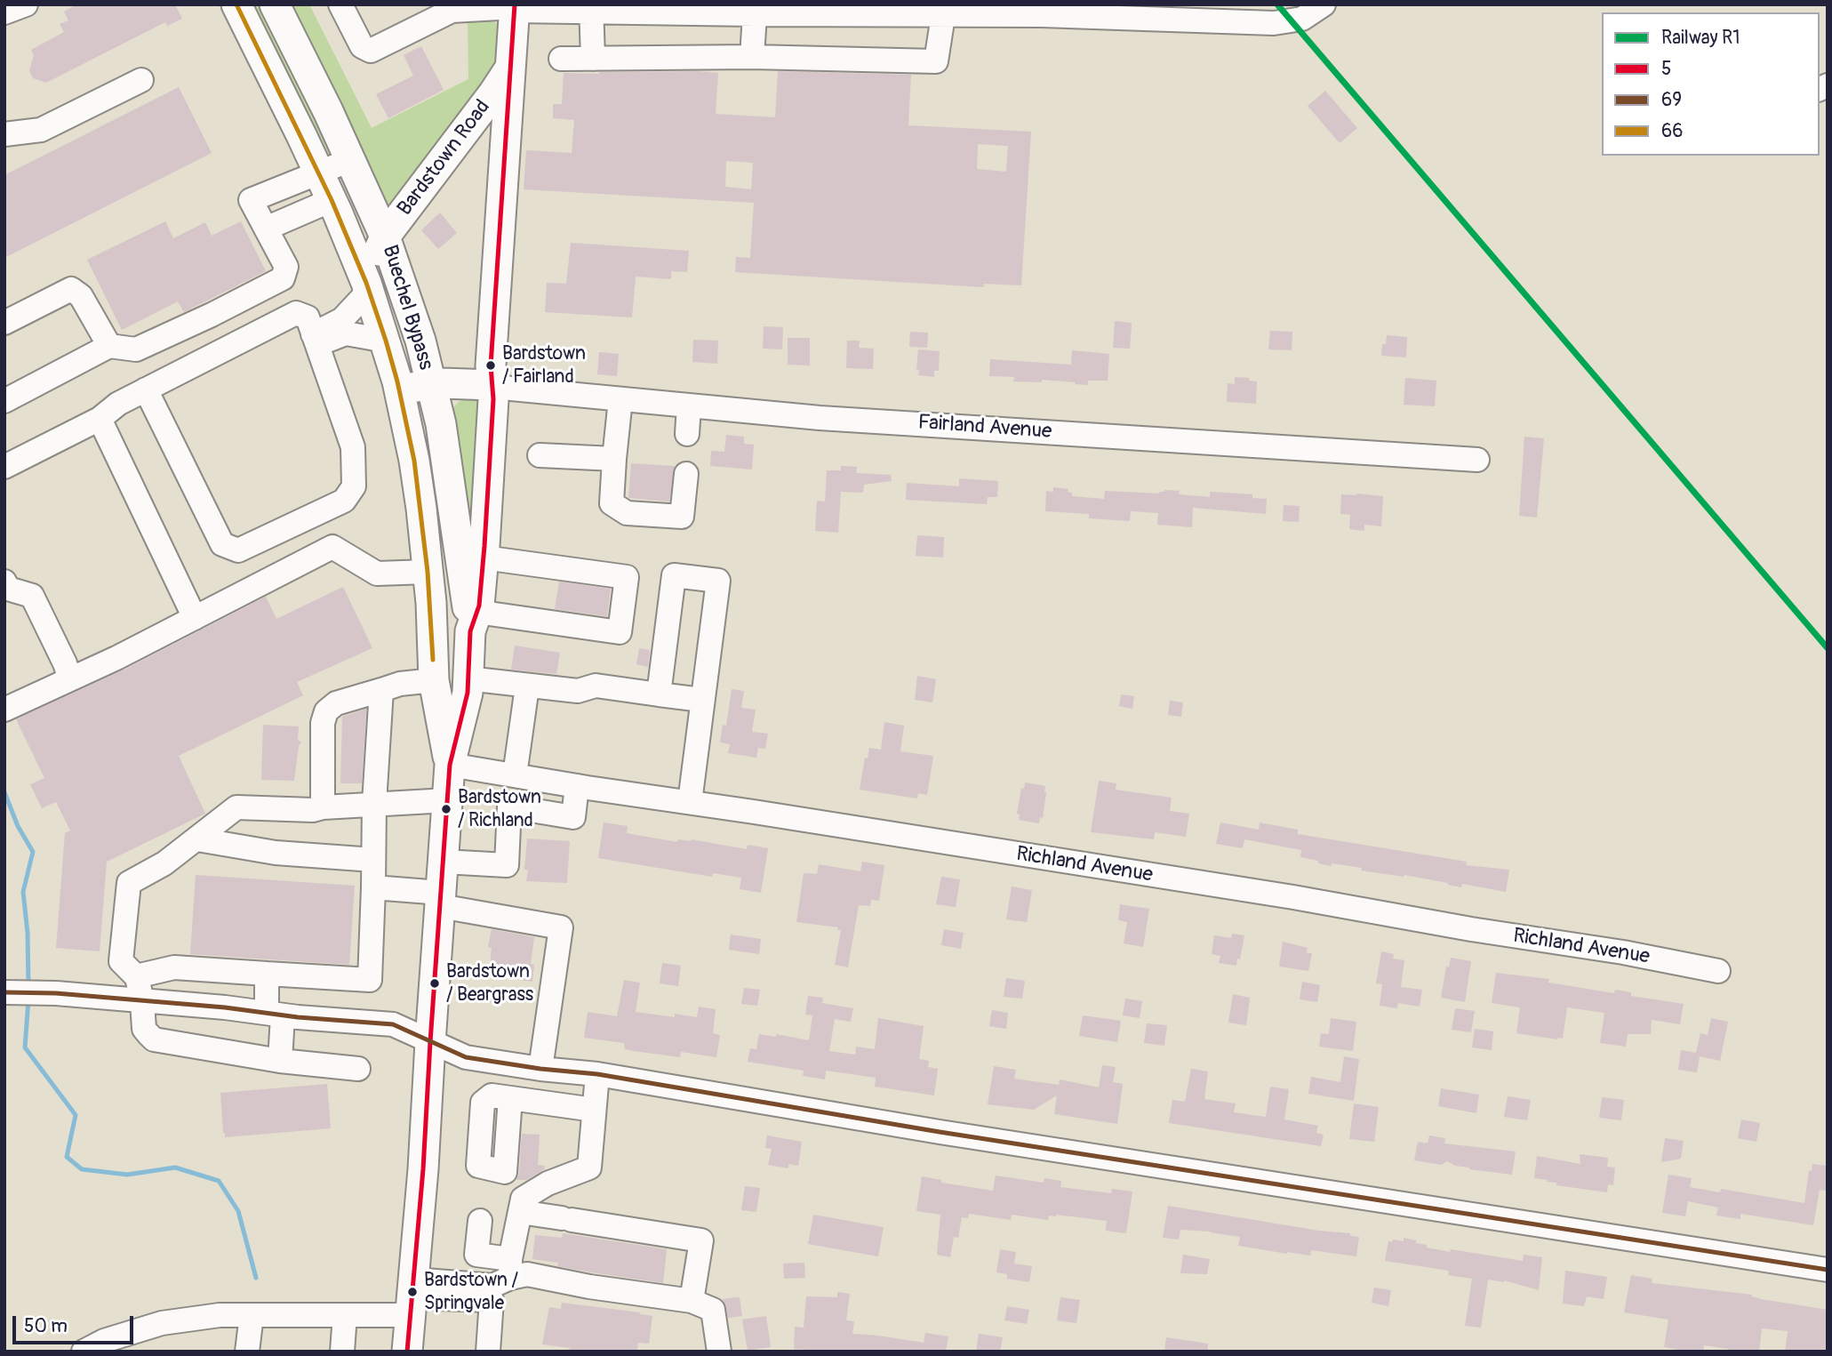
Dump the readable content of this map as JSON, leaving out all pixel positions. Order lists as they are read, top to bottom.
{
  "streets": {
    "main road": ["Bardstown Road", "Buechel Bypass"],
    "street": ["Fairland Avenue", "Richland Avenue"]
  },
  "crossings": [
    ["Bardstown Road", "Buechel Bypass"],
    ["Bardstown Road", "Fairland Avenue"],
    ["Bardstown Road", "Richland Avenue"]
  ],
  "places": [
    "Bardstown / Fairland",
    "Bardstown / Richland",
    "Bardstown / Beargrass",
    "Bardstown / Springvale"
  ],
  "lines": [
    "rail line R1",
    "transit line 5",
    "transit line 66",
    "transit line 69"
  ],
  "legend": [
    "Railway R1",
    "5",
    "69",
    "66"
  ],
  "scale_bar": "50 m"
}
